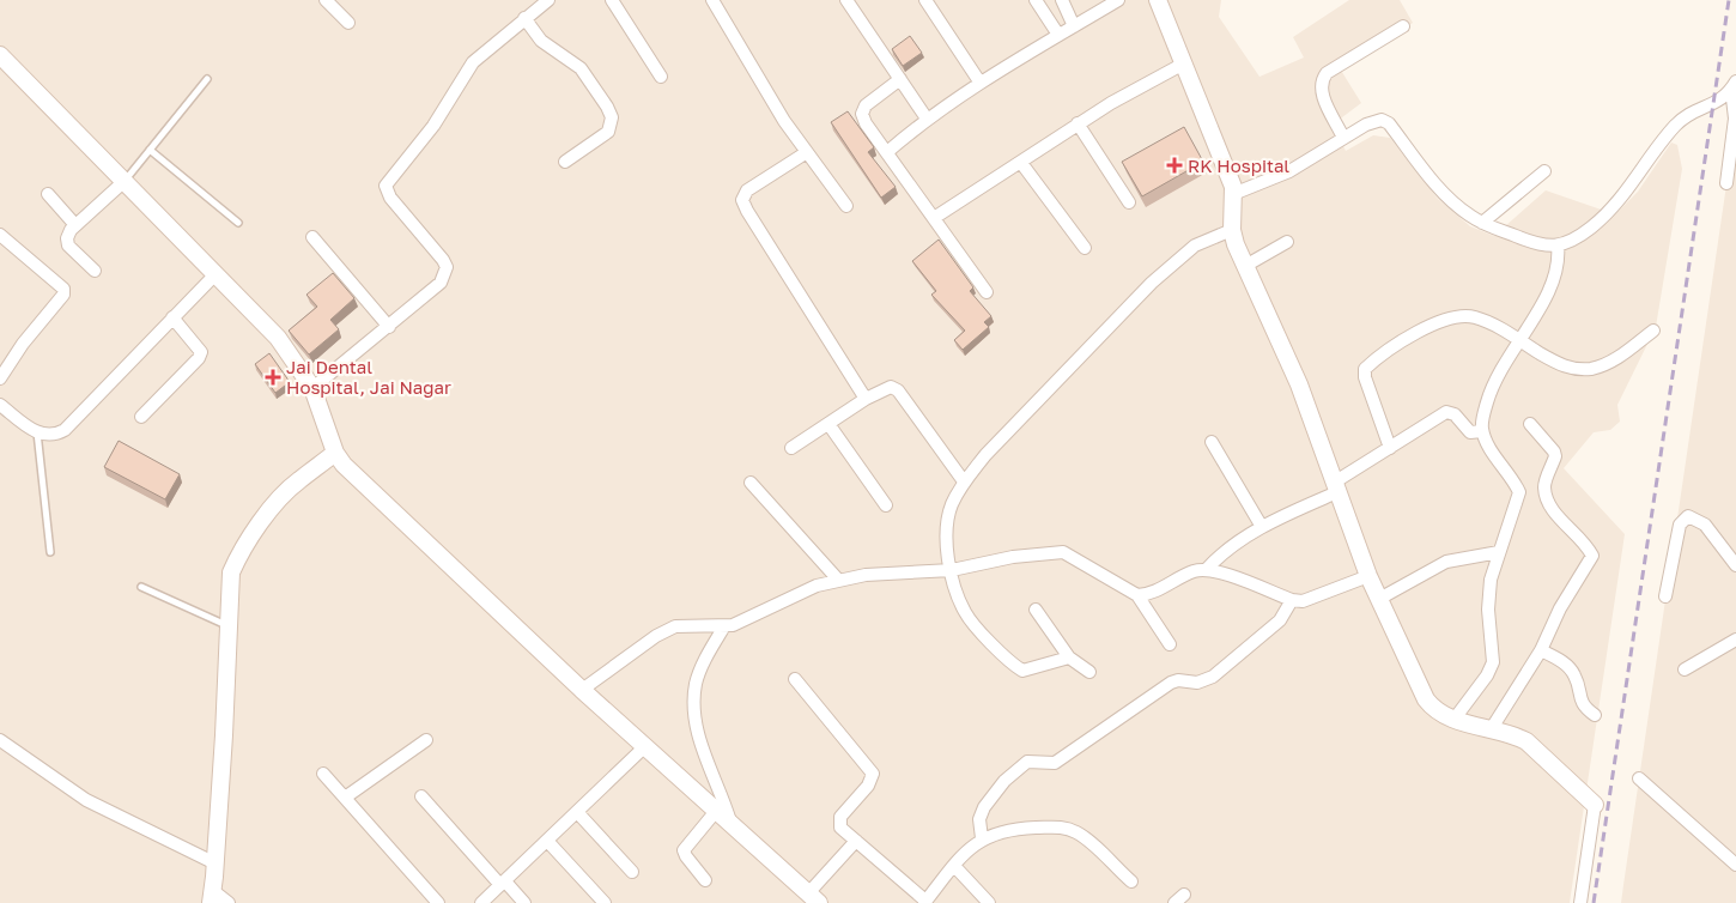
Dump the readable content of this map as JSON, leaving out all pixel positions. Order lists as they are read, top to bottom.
{
  "places": {
    "health": ["RK Hospital", "Jai Dental Hospital, Jai Nagar"]
  }
}
